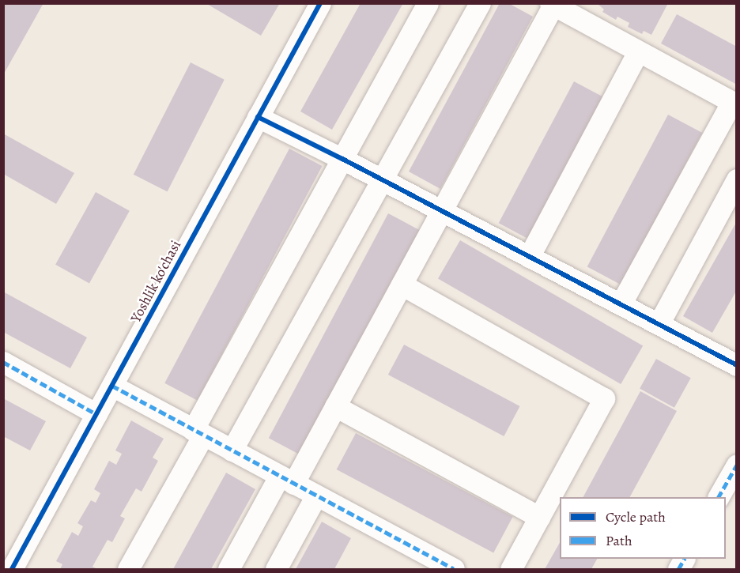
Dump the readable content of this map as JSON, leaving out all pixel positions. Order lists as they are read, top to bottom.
{
  "streets": {
    "street": ["Yoshlik ko'chasi"]
  },
  "legend": ["Cycle path", "Path"]
}
